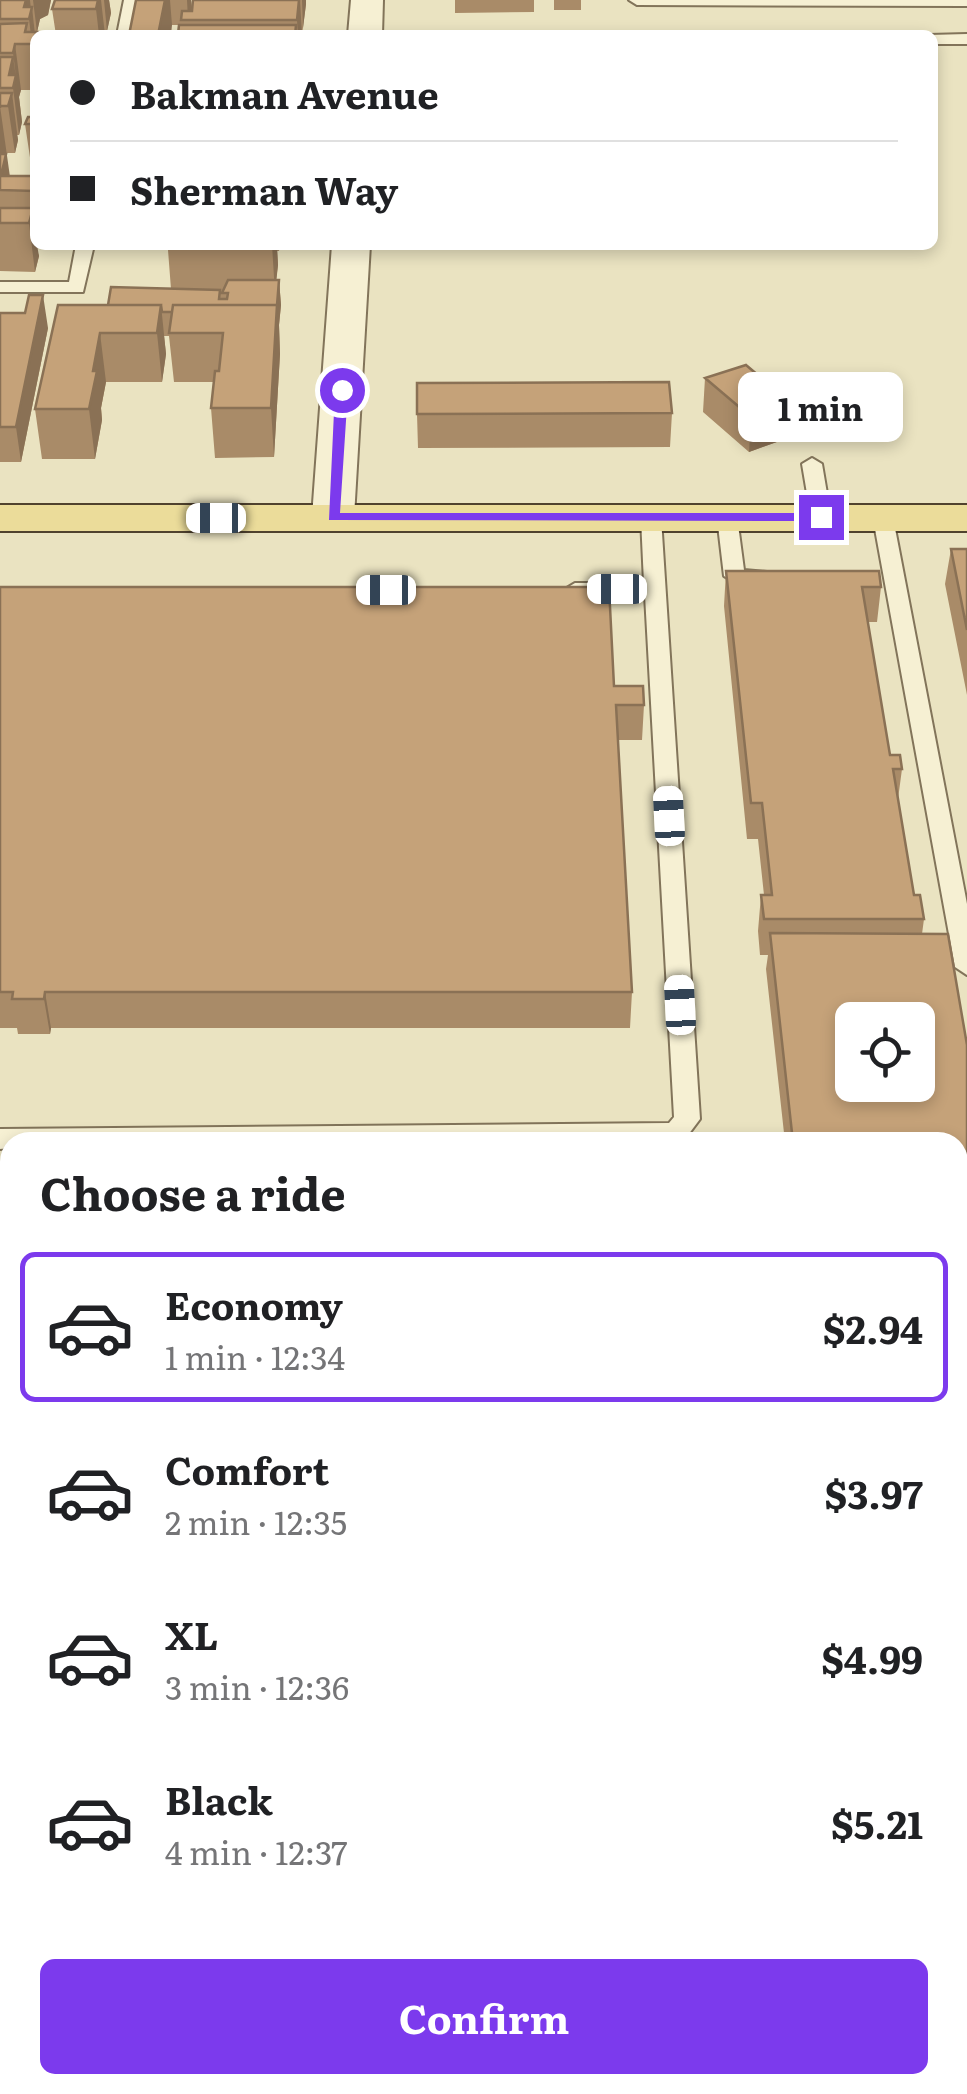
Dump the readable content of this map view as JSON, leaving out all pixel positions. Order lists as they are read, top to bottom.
{
  "page": {
    "banner": ["Bakman Avenue", "Sherman Way"],
    "bubble": "1 min",
    "heading": "Choose a ride",
    "list": [
      {
        "name": "Economy",
        "note": "1 min · 12:34",
        "value": "$2.94"
      },
      {
        "name": "Comfort",
        "note": "2 min · 12:35",
        "value": "$3.97"
      },
      {
        "name": "XL",
        "note": "3 min · 12:36",
        "value": "$4.99"
      },
      {
        "name": "Black",
        "note": "4 min · 12:37",
        "value": "$5.21"
      }
    ],
    "buttons": "Confirm"
  }
}
